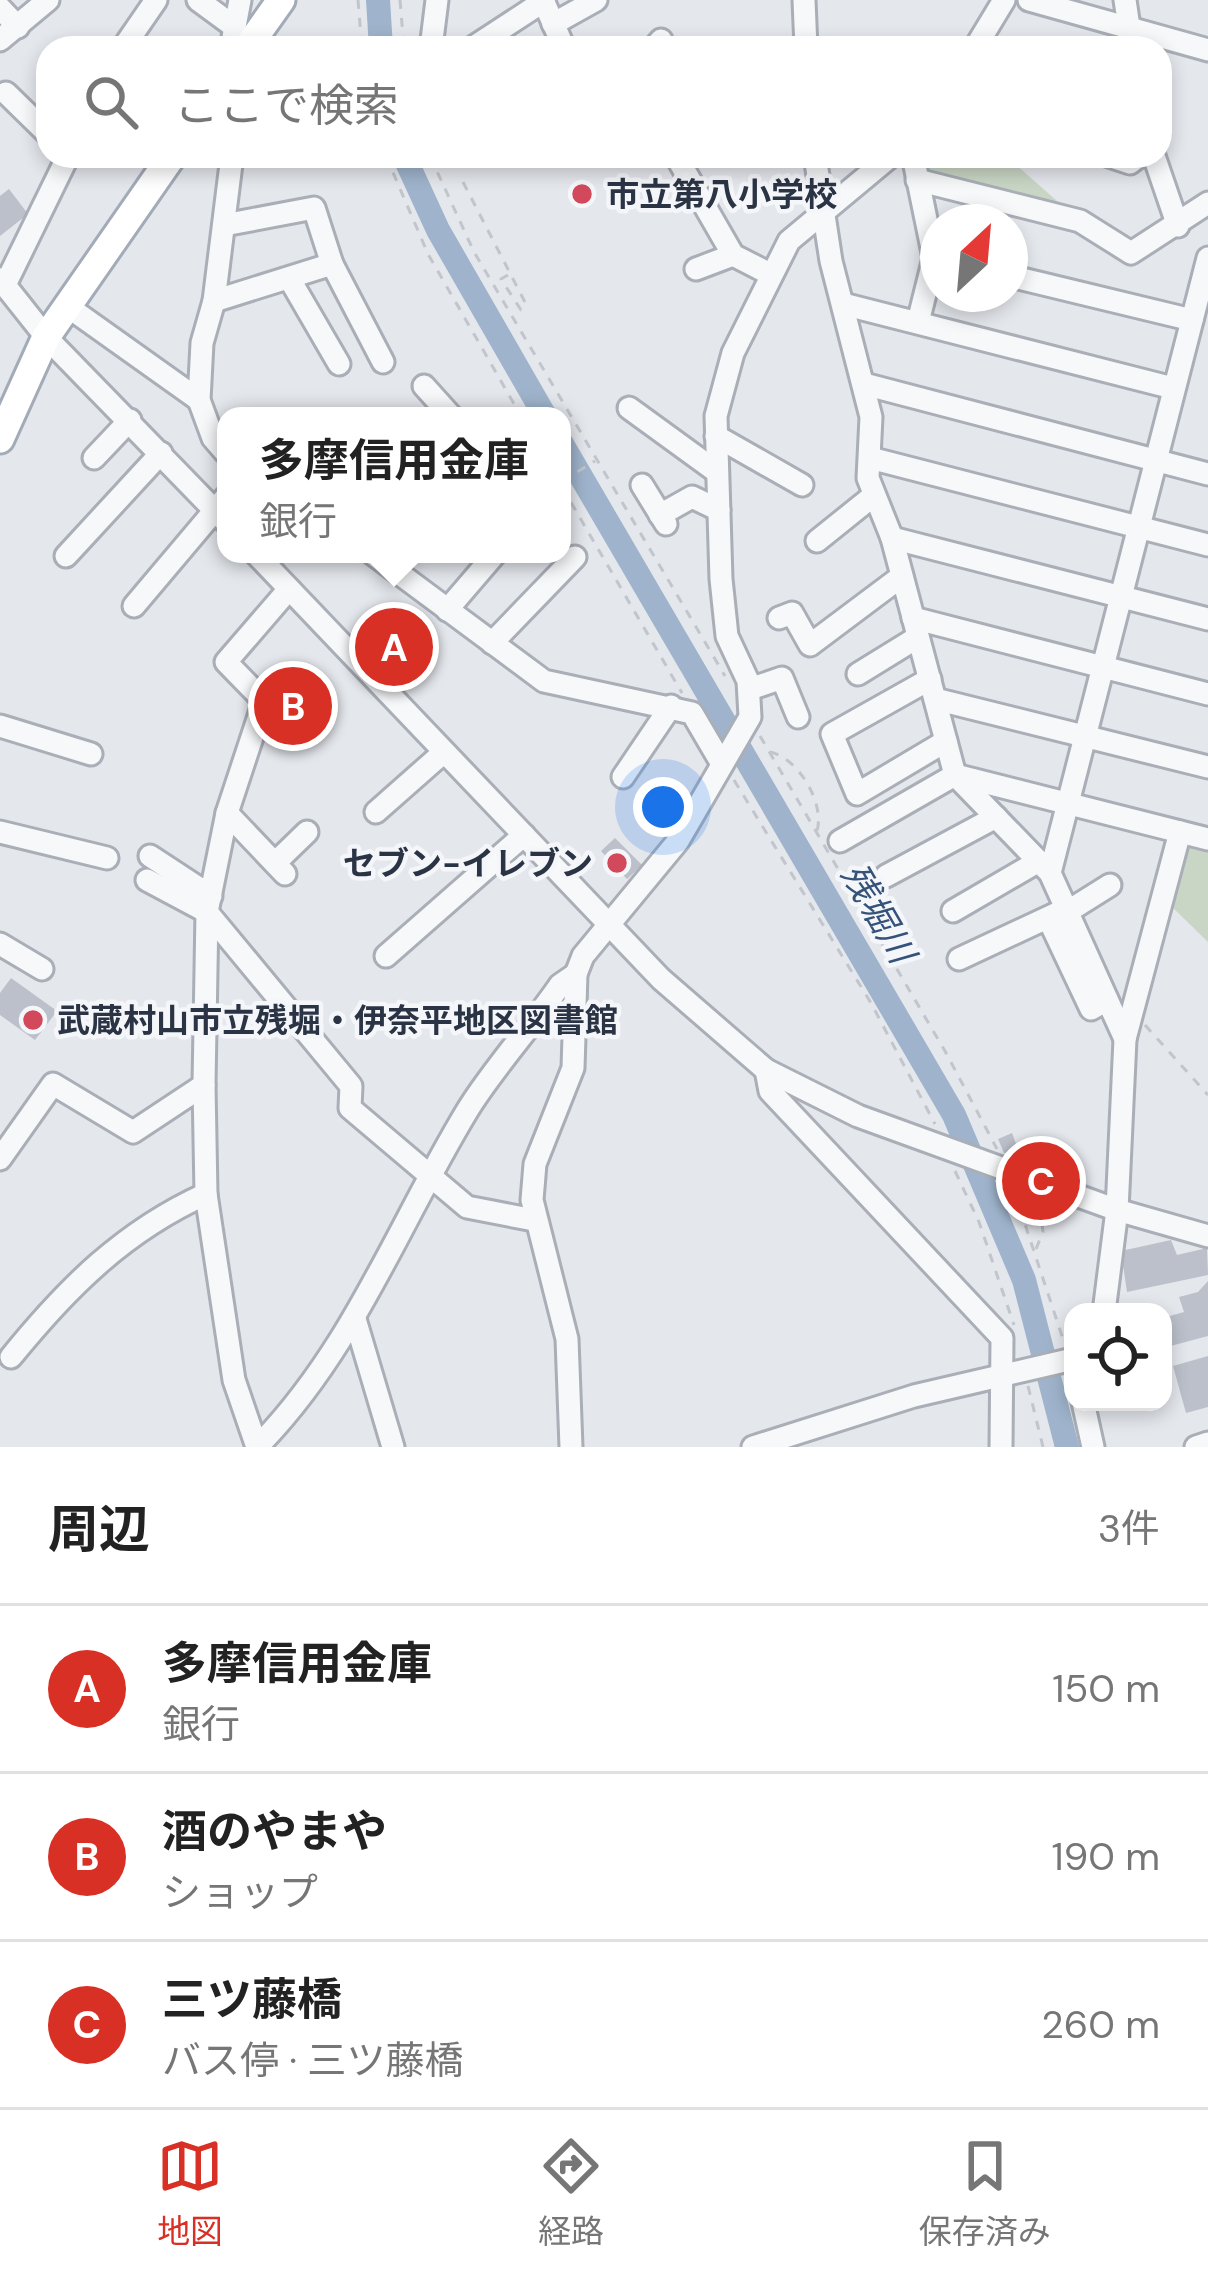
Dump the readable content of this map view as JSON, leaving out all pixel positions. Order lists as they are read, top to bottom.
{
  "water": ["残堀川"],
  "places": ["市立第八小学校", "セブン-イレブン", "武蔵村山市立残堀・伊奈平地区図書館"],
  "north": "top right",
  "page": {
    "search": "ここで検索",
    "popup": ["多摩信用金庫", "銀行"],
    "pins": ["A", "B", "C"],
    "heading": ["周辺", "3件"],
    "list": [
      {
        "mark": "A",
        "name": "多摩信用金庫",
        "note": "銀行",
        "value": "150 m"
      },
      {
        "mark": "B",
        "name": "酒のやまや",
        "note": "ショップ",
        "value": "190 m"
      },
      {
        "mark": "C",
        "name": "三ツ藤橋",
        "note": "バス停 · 三ツ藤橋",
        "value": "260 m"
      }
    ],
    "nav": ["地図", "経路", "保存済み"]
  }
}
